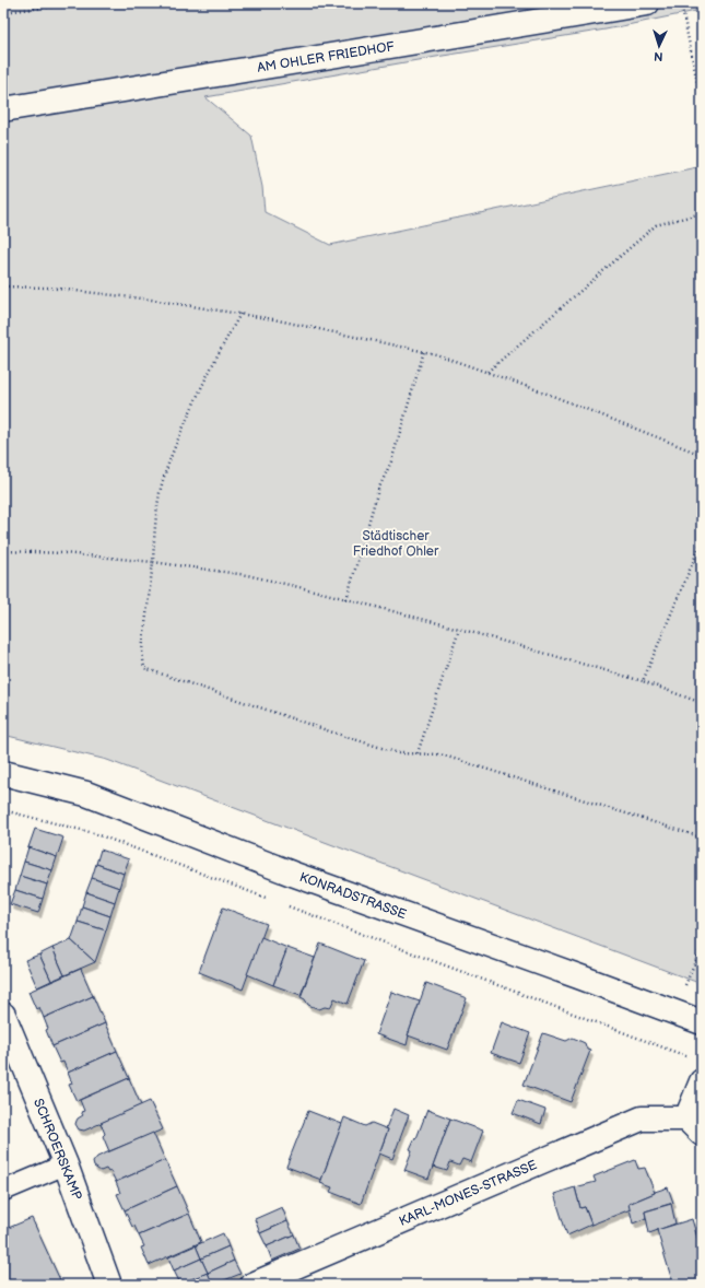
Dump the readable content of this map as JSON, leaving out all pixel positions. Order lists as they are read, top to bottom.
{
  "streets": {
    "street": [
      "AM OHLER FRIEDHOF",
      "KONRADSTRASSE",
      "SCHROERSKAMP",
      "KARL-MONES-STRASSE"
    ]
  },
  "parks": ["Städtischer Friedhof Ohler"],
  "north": "bottom"
}
